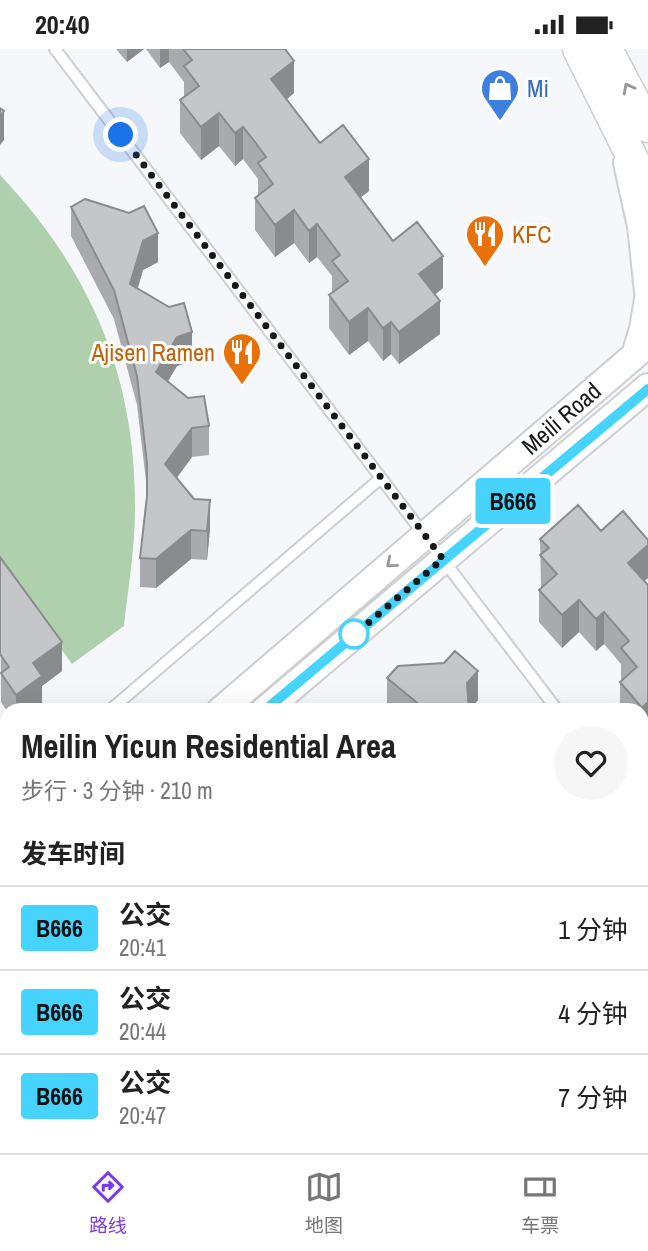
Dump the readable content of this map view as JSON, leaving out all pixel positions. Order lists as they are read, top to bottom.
{
  "streets": {
    "street": ["Meili Road"]
  },
  "places": {
    "shop": ["Mi"],
    "restaurant": ["KFC", "Ajisen Ramen"]
  },
  "lines": ["bus line B666"],
  "page": {
    "status": "20:40",
    "on_map": "B666",
    "heading": [
      ["Meilin Yicun Residential Area", "步行 · 3 分钟 · 210 m"],
      "发车时间"
    ],
    "list": [
      {
        "mark": "B666",
        "name": "公交",
        "note": "20:41",
        "value": "1 分钟"
      },
      {
        "mark": "B666",
        "name": "公交",
        "note": "20:44",
        "value": "4 分钟"
      },
      {
        "mark": "B666",
        "name": "公交",
        "note": "20:47",
        "value": "7 分钟"
      }
    ],
    "tabs": ["路线", "地图", "车票"]
  }
}
